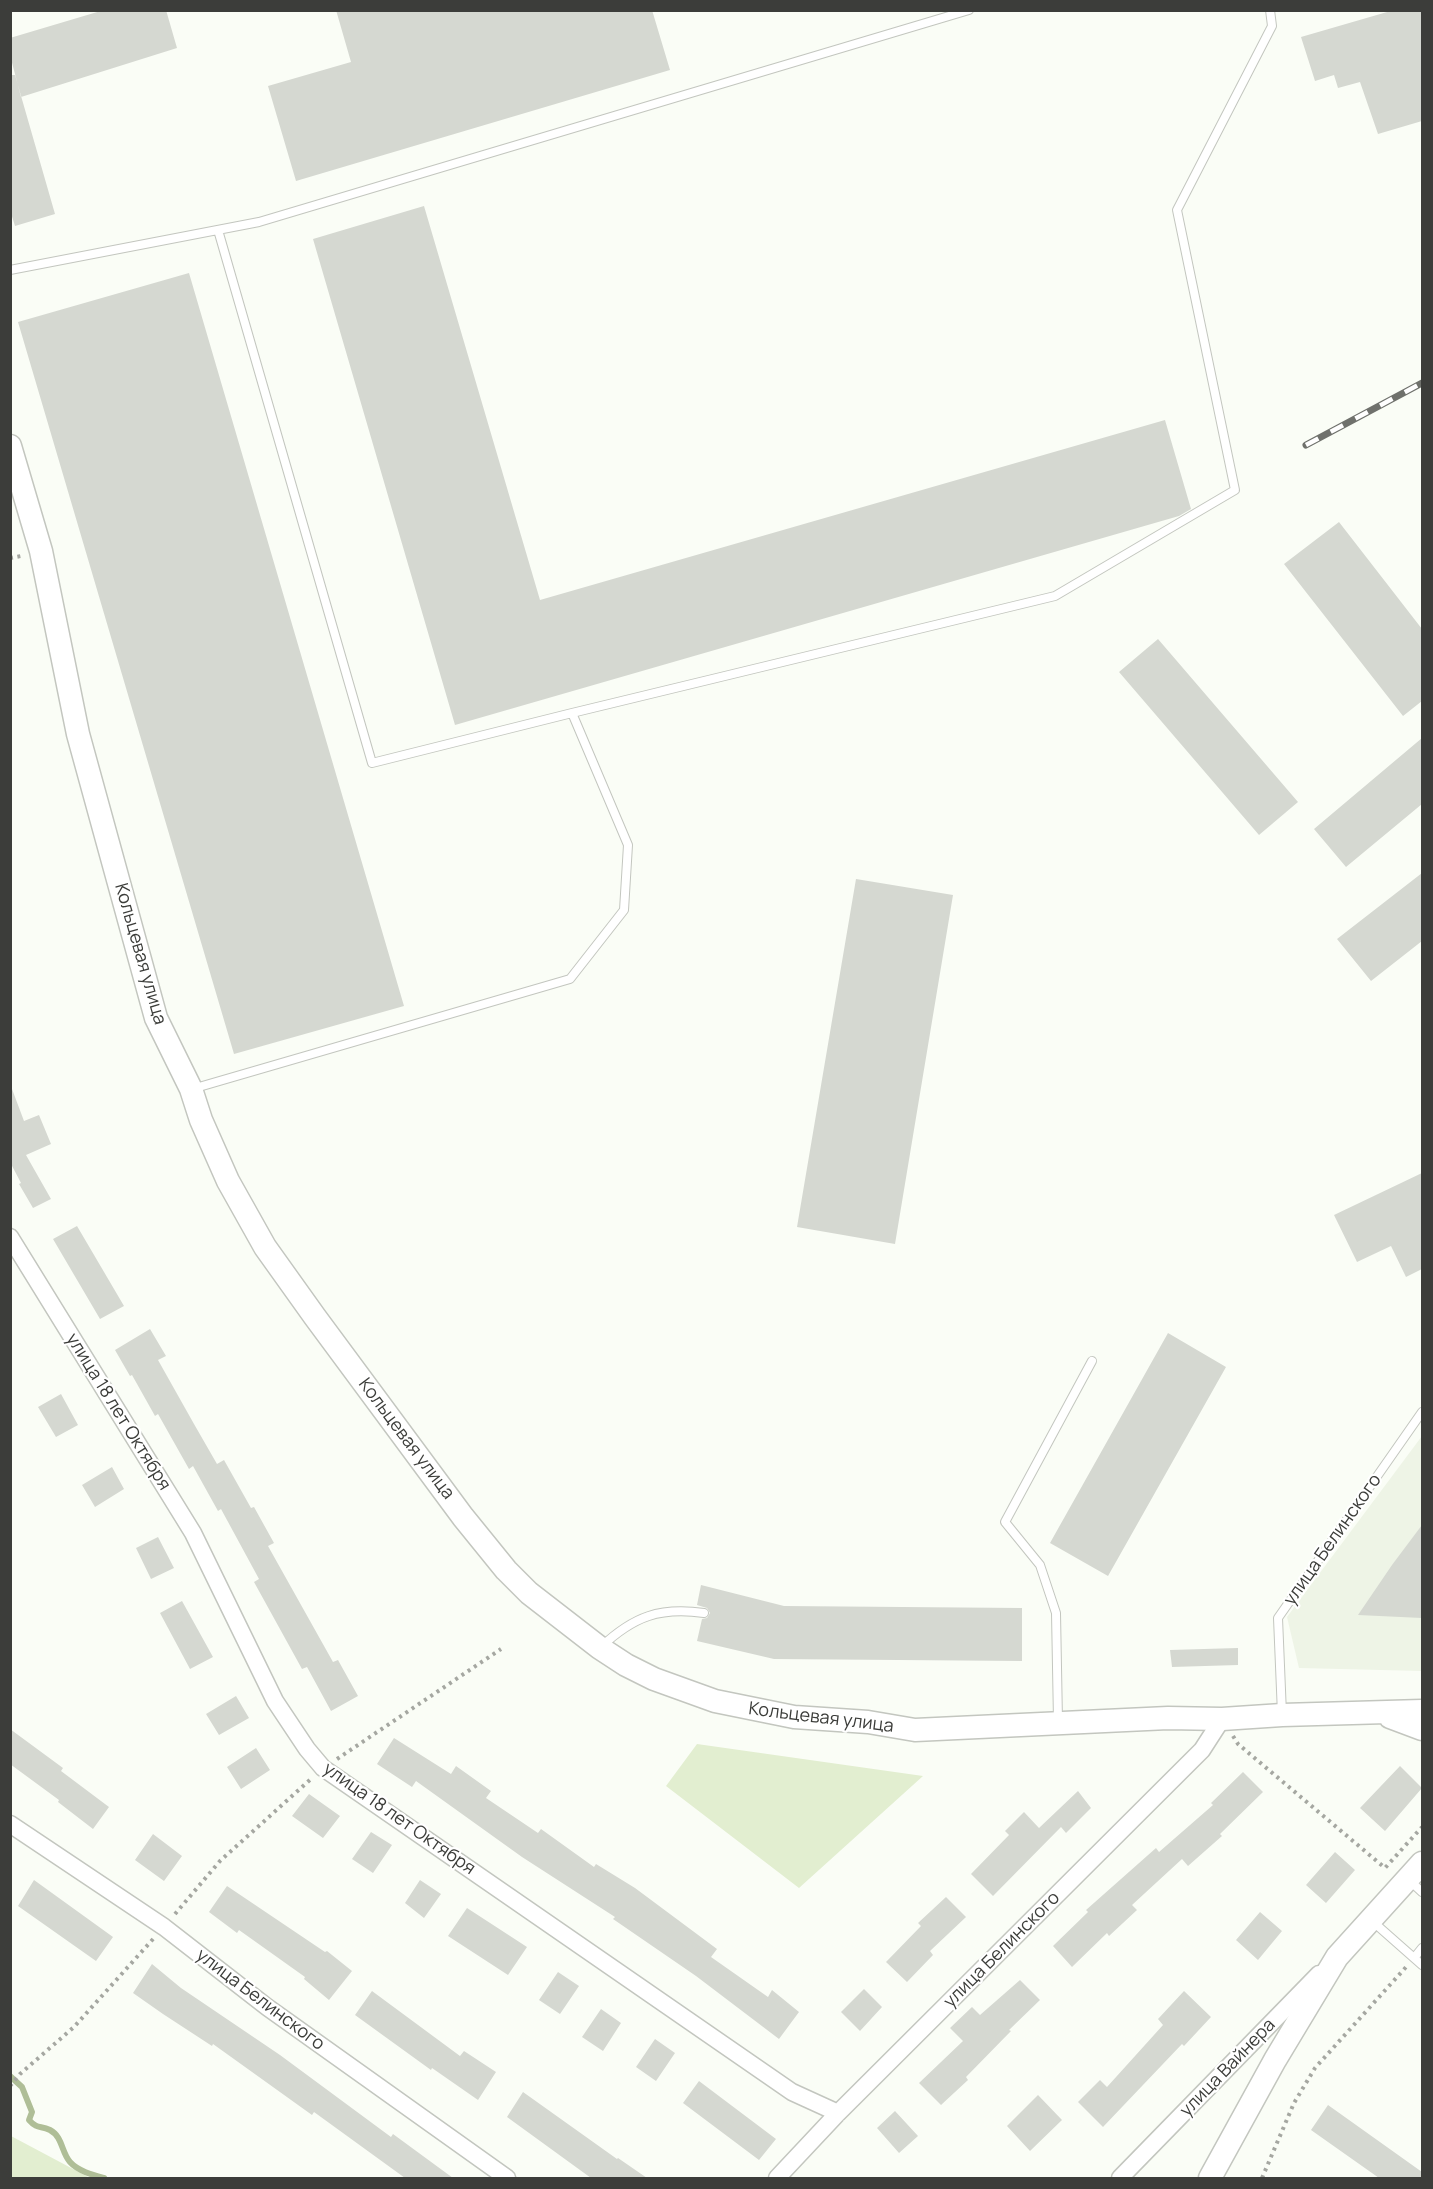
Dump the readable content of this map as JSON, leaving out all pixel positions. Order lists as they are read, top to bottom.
{
  "streets": {
    "street": [
      "Кольцевая улица",
      "улица 18 лет Октября",
      "улица Белинского",
      "улица Вайнера"
    ]
  },
  "crossings": [
    ["Кольцевая улица", "улица Белинского"],
    ["улица 18 лет Октября", "улица Белинского"]
  ]
}
